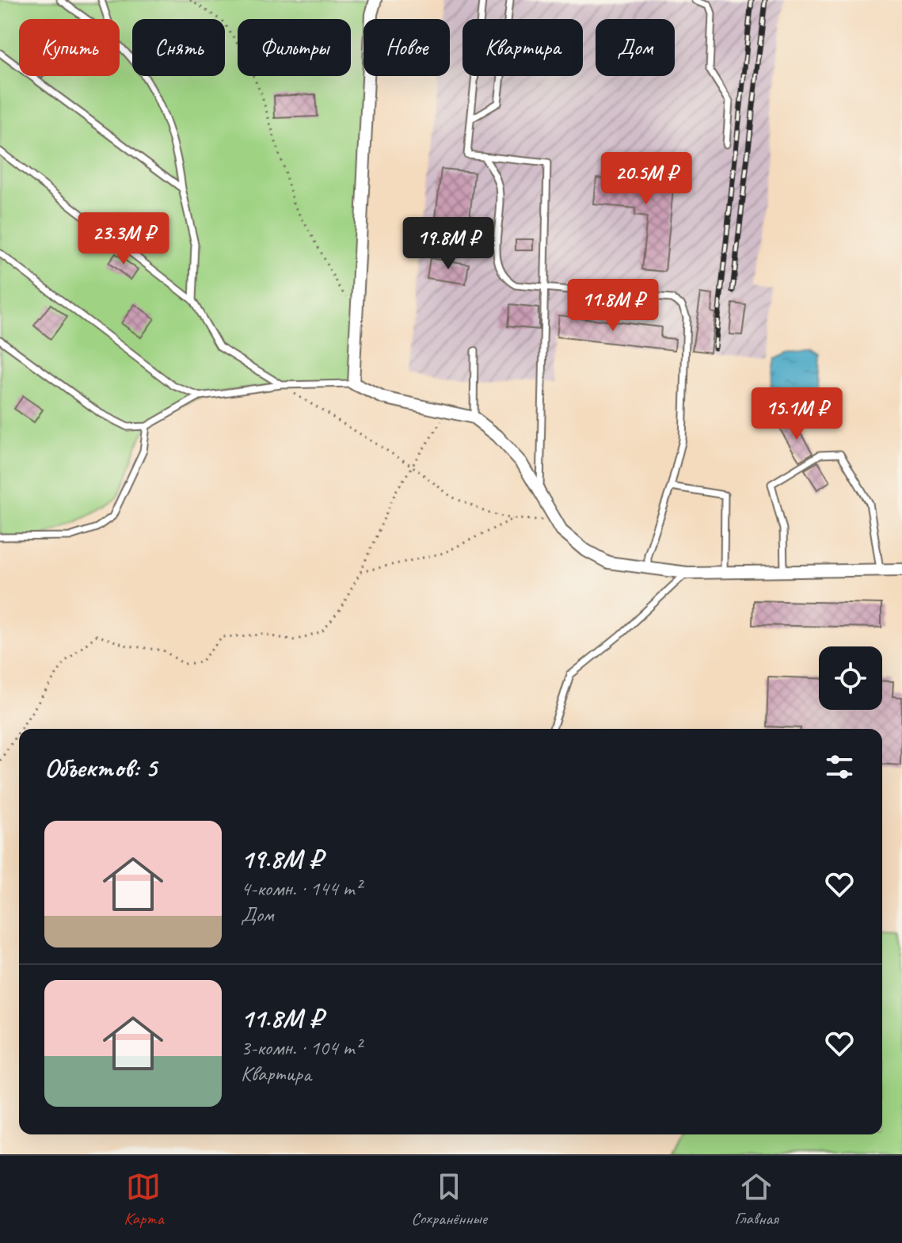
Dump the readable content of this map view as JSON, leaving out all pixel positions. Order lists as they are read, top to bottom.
{
  "page": {
    "chip": [
      "Купить",
      "Снять",
      "Фильтры",
      "Новое",
      "Квартира",
      "Дом"
    ],
    "price": [
      "20.5M ₽",
      "23.3M ₽",
      "19.8M ₽",
      "11.8M ₽",
      "15.1M ₽"
    ],
    "heading": "Объектов: 5",
    "list": [
      {
        "name": "19.8M ₽",
        "note": "4-комн. · 144 m² · Дом"
      },
      {
        "name": "11.8M ₽",
        "note": "3-комн. · 104 m² · Квартира"
      }
    ],
    "tabs": ["Карта", "Сохранённые", "Главная"]
  }
}
